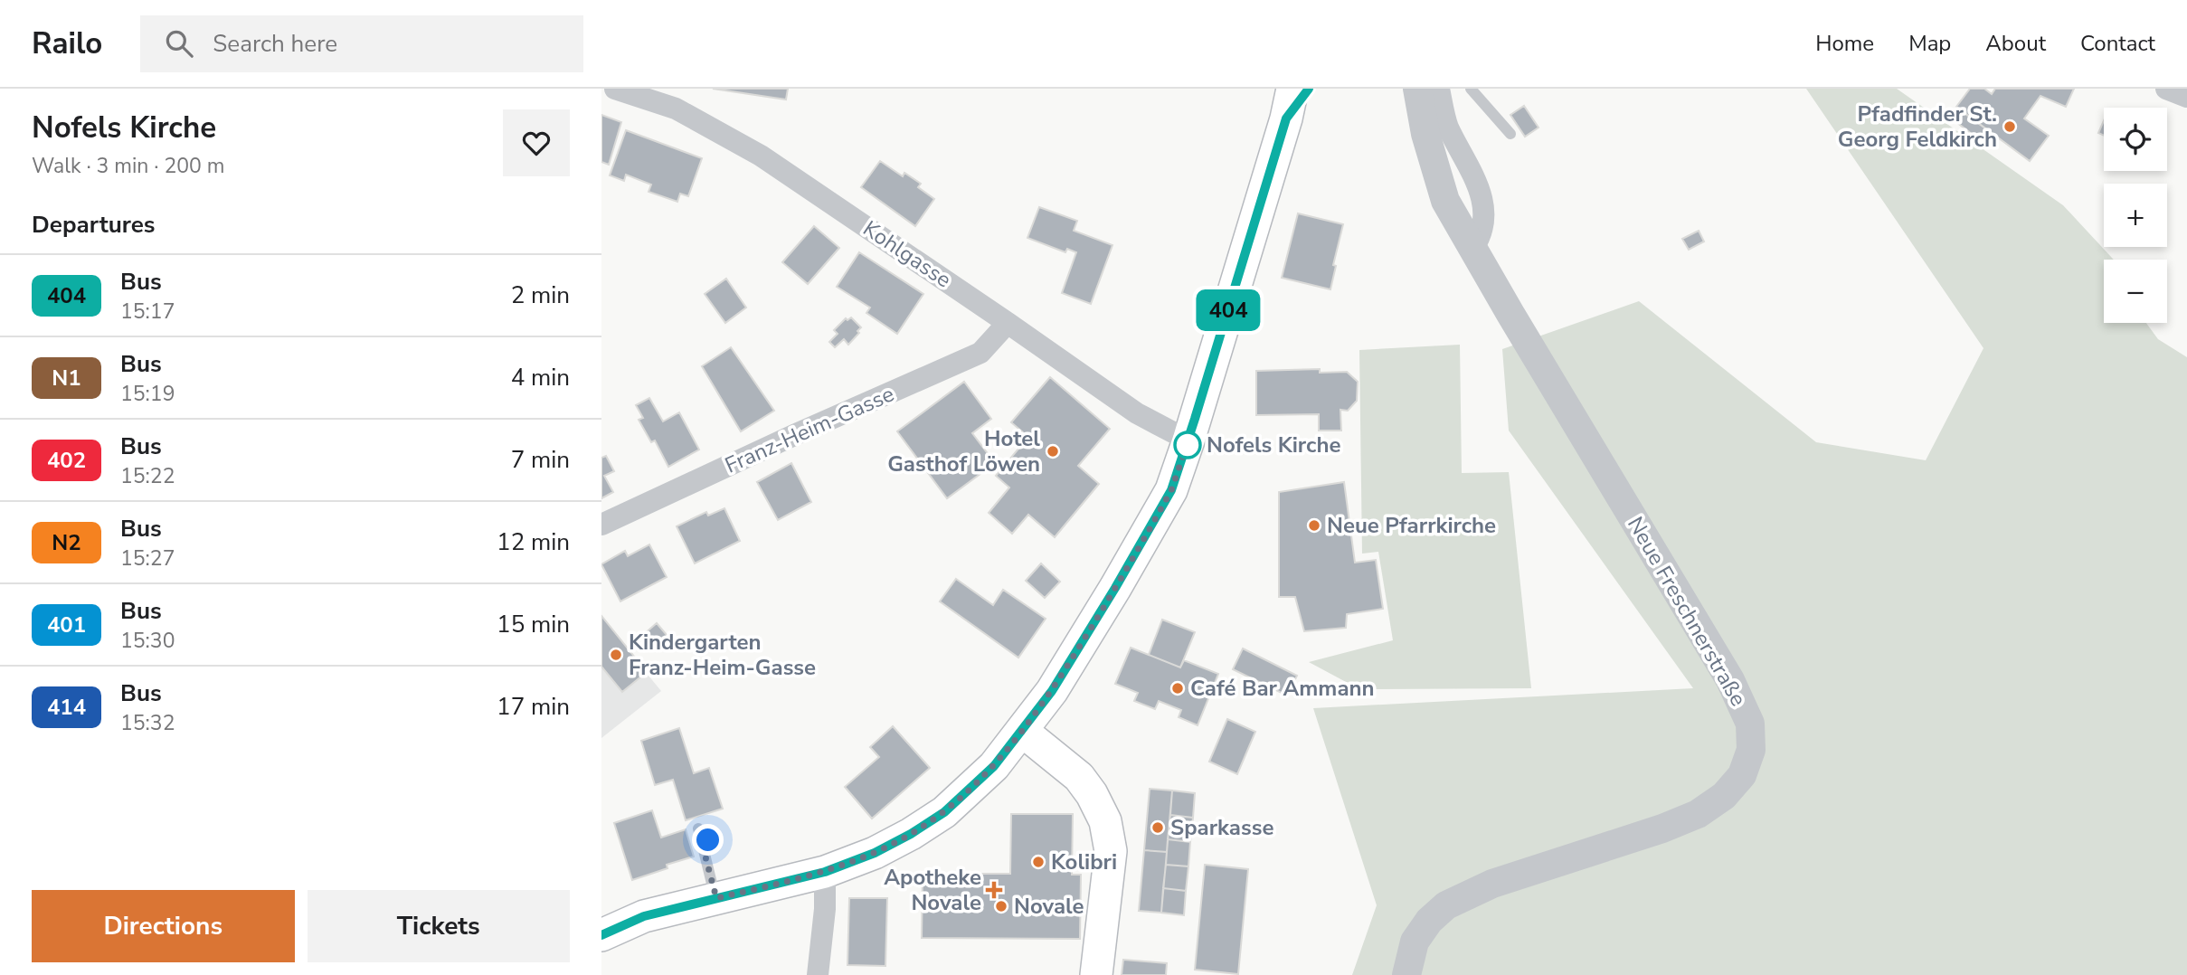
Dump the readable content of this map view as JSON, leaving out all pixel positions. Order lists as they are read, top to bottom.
{
  "streets": {
    "street": ["Kohlgasse", "Franz-Heim-Gasse", "Neue Freschnerstraße"]
  },
  "crossings": [
    ["Kohlgasse", "Franz-Heim-Gasse"]
  ],
  "places": {
    "other": [
      "Pfadfinder St. Georg Feldkirch",
      "Nofels Kirche",
      "Hotel Gasthof Löwen",
      "Neue Pfarrkirche",
      "Kindergarten Franz-Heim-Gasse",
      "Café Bar Ammann",
      "Sparkasse",
      "Kolibri",
      "Novale"
    ],
    "health": ["Apotheke Novale"]
  },
  "lines": ["bus line 404"],
  "page": {
    "header": "Railo",
    "search": "Search here",
    "nav": [
      "Home",
      "Map",
      "About",
      "Contact"
    ],
    "heading": [
      ["Nofels Kirche", "Walk · 3 min · 200 m"],
      "Departures"
    ],
    "on_map": "404",
    "map_buttons": ["+", "−"],
    "list": [
      {
        "mark": "404",
        "name": "Bus",
        "note": "15:17",
        "value": "2 min"
      },
      {
        "mark": "N1",
        "name": "Bus",
        "note": "15:19",
        "value": "4 min"
      },
      {
        "mark": "402",
        "name": "Bus",
        "note": "15:22",
        "value": "7 min"
      },
      {
        "mark": "N2",
        "name": "Bus",
        "note": "15:27",
        "value": "12 min"
      },
      {
        "mark": "401",
        "name": "Bus",
        "note": "15:30",
        "value": "15 min"
      },
      {
        "mark": "414",
        "name": "Bus",
        "note": "15:32",
        "value": "17 min"
      }
    ],
    "buttons": ["Directions", "Tickets"]
  }
}
